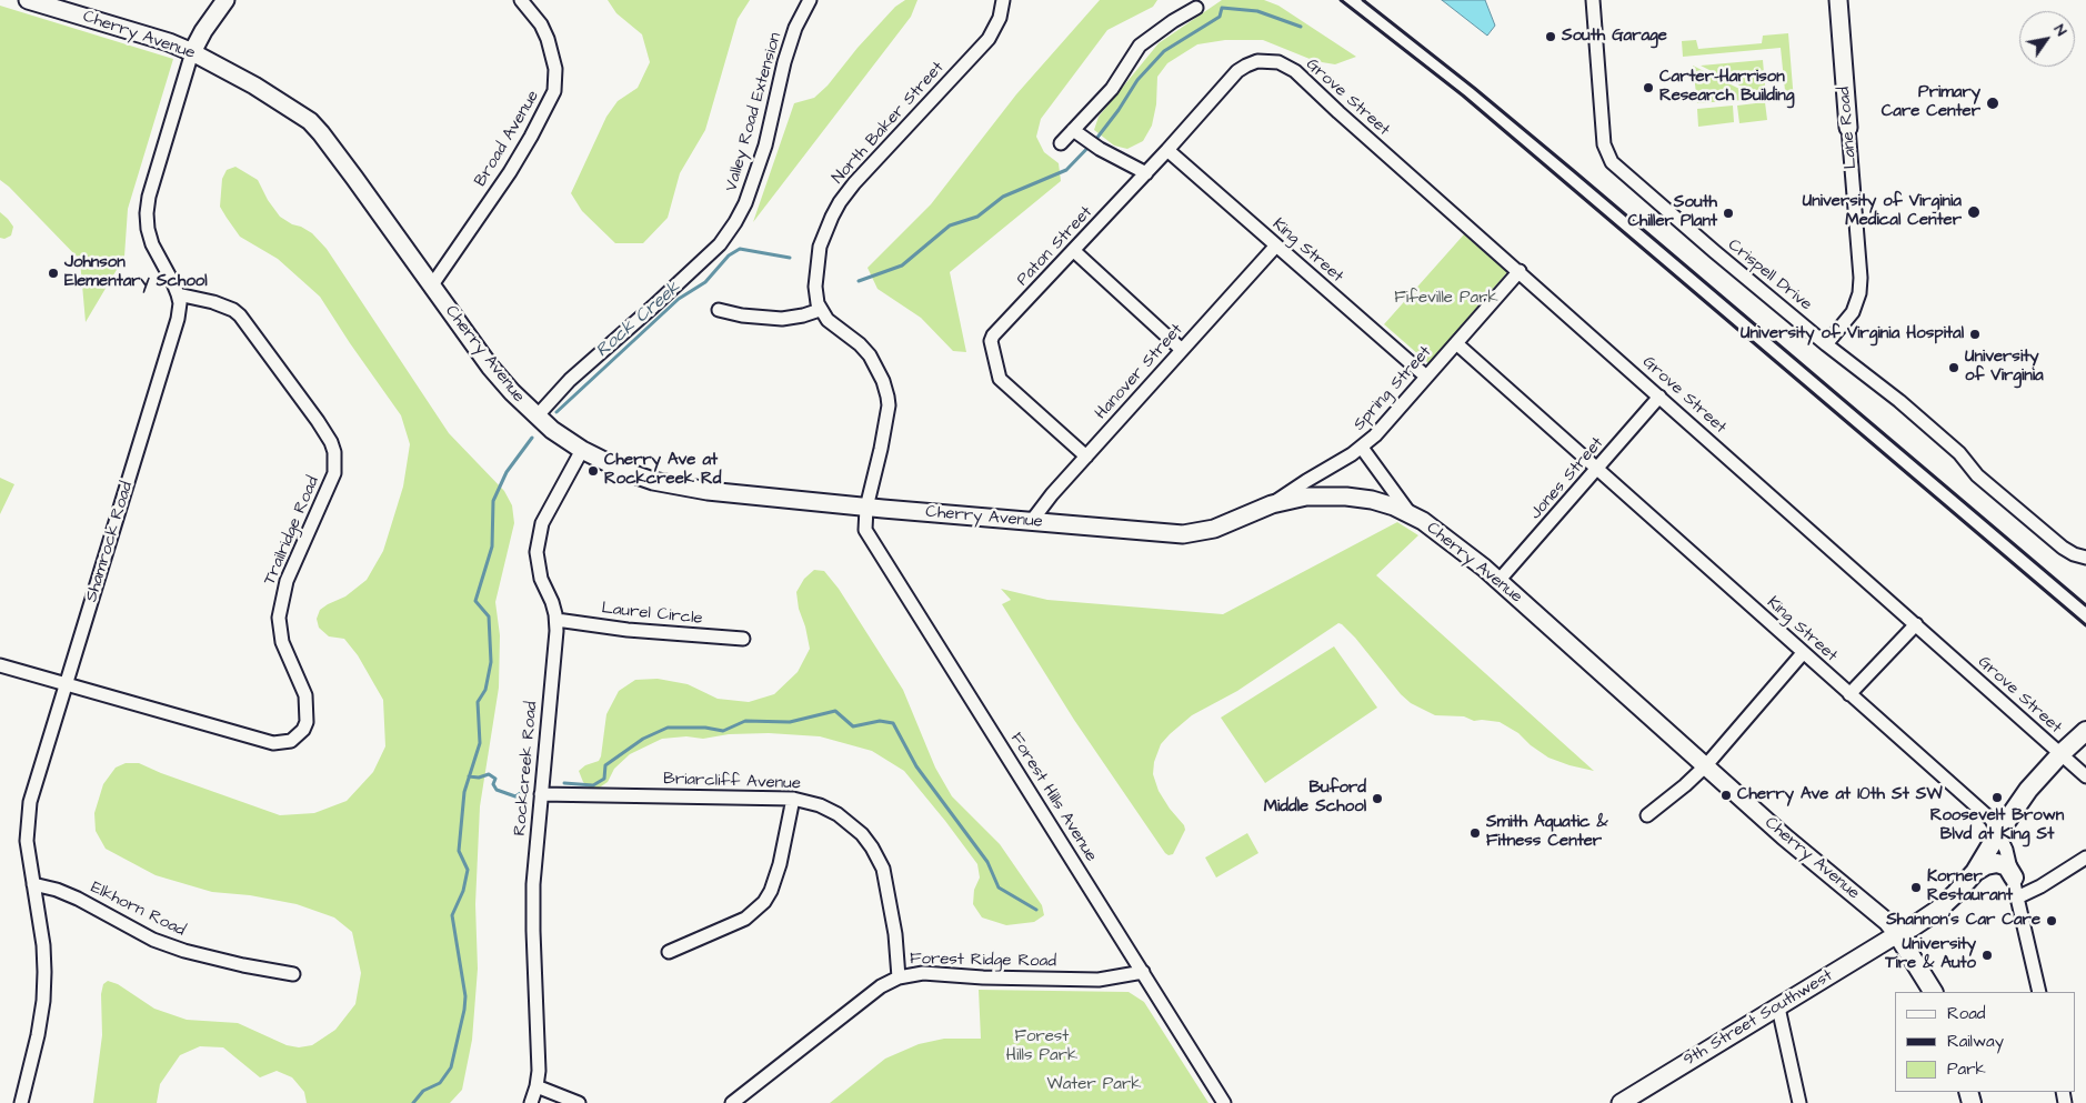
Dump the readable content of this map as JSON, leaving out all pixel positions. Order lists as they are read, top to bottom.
{
  "streets": {
    "main road": ["Cherry Avenue"],
    "street": [
      "Grove Street",
      "Valley Road Extension",
      "North Baker Street",
      "Lane Road",
      "Broad Avenue",
      "Paton Street",
      "King Street",
      "Crispell Drive",
      "Hanover Street",
      "Spring Street",
      "Jones Street",
      "Trailridge Road",
      "Shamrock Road",
      "Laurel Circle",
      "Rockcreek Road",
      "Briarcliff Avenue",
      "Forest Hills Avenue",
      "Elkhorn Road",
      "Forest Ridge Road",
      "9th Street Southwest"
    ]
  },
  "crossings": [
    ["Cherry Avenue", "Valley Road Extension"],
    ["Cherry Avenue", "Broad Avenue"],
    ["Cherry Avenue", "Hanover Street"],
    ["Cherry Avenue", "Spring Street"],
    ["Cherry Avenue", "Jones Street"],
    ["Cherry Avenue", "Shamrock Road"],
    ["Cherry Avenue", "Rockcreek Road"],
    ["Cherry Avenue", "Forest Hills Avenue"],
    ["Cherry Avenue", "9th Street Southwest"],
    ["Grove Street", "Paton Street"],
    ["Grove Street", "Spring Street"],
    ["Grove Street", "Jones Street"],
    ["North Baker Street", "Forest Hills Avenue"],
    ["Lane Road", "Crispell Drive"],
    ["Paton Street", "King Street"],
    ["Paton Street", "Hanover Street"],
    ["King Street", "Hanover Street"],
    ["King Street", "Spring Street"],
    ["King Street", "Jones Street"],
    ["Trailridge Road", "Shamrock Road"],
    ["Shamrock Road", "Elkhorn Road"],
    ["Laurel Circle", "Rockcreek Road"],
    ["Rockcreek Road", "Briarcliff Avenue"],
    ["Briarcliff Avenue", "Forest Ridge Road"],
    ["Forest Hills Avenue", "Forest Ridge Road"]
  ],
  "water": ["Rock Creek"],
  "parks": ["Fifeville Park", "Forest Hills Park", "Water Park"],
  "places": [
    "South Garage",
    "Carter-Harrison Research Building",
    "Primary Care Center",
    "University of Virginia Medical Center",
    "South Chiller Plant",
    "Johnson Elementary School",
    "University of Virginia Hospital",
    "University of Virginia",
    "Cherry Ave at Rockcreek Rd",
    "Cherry Ave at 10th St SW",
    "Roosevelt Brown Blvd at King St",
    "Buford Middle School",
    "Smith Aquatic & Fitness Center",
    "Korner Restaurant",
    "Shannon's Car Care",
    "University Tire & Auto"
  ],
  "legend": ["Road", "Railway", "Park"],
  "north": "top right"
}
